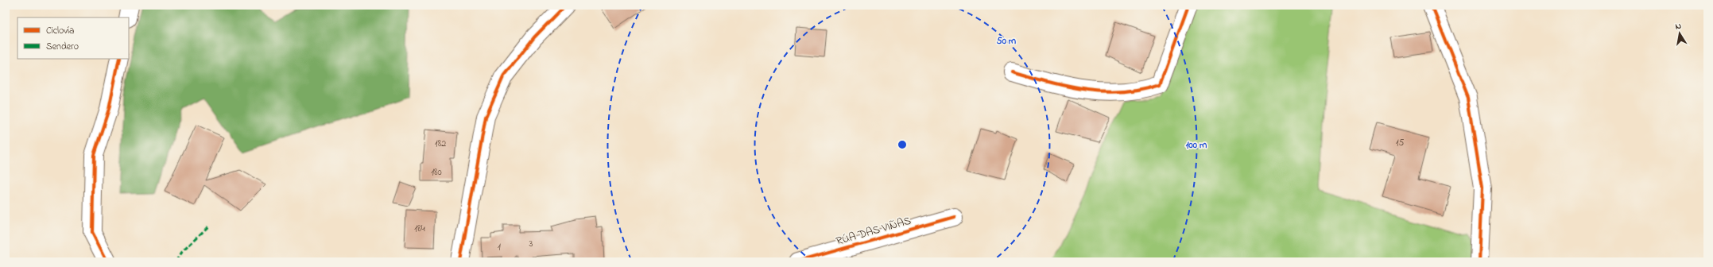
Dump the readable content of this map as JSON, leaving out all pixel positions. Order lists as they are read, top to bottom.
{
  "streets": {
    "street": ["RÚA DAS VIÑAS"]
  },
  "house_numbers": [
    "15",
    "182",
    "180",
    "184",
    "3",
    "1"
  ],
  "legend": ["Ciclovía", "Sendero"],
  "north": "top",
  "rings": ["50 m", "100 m"]
}
